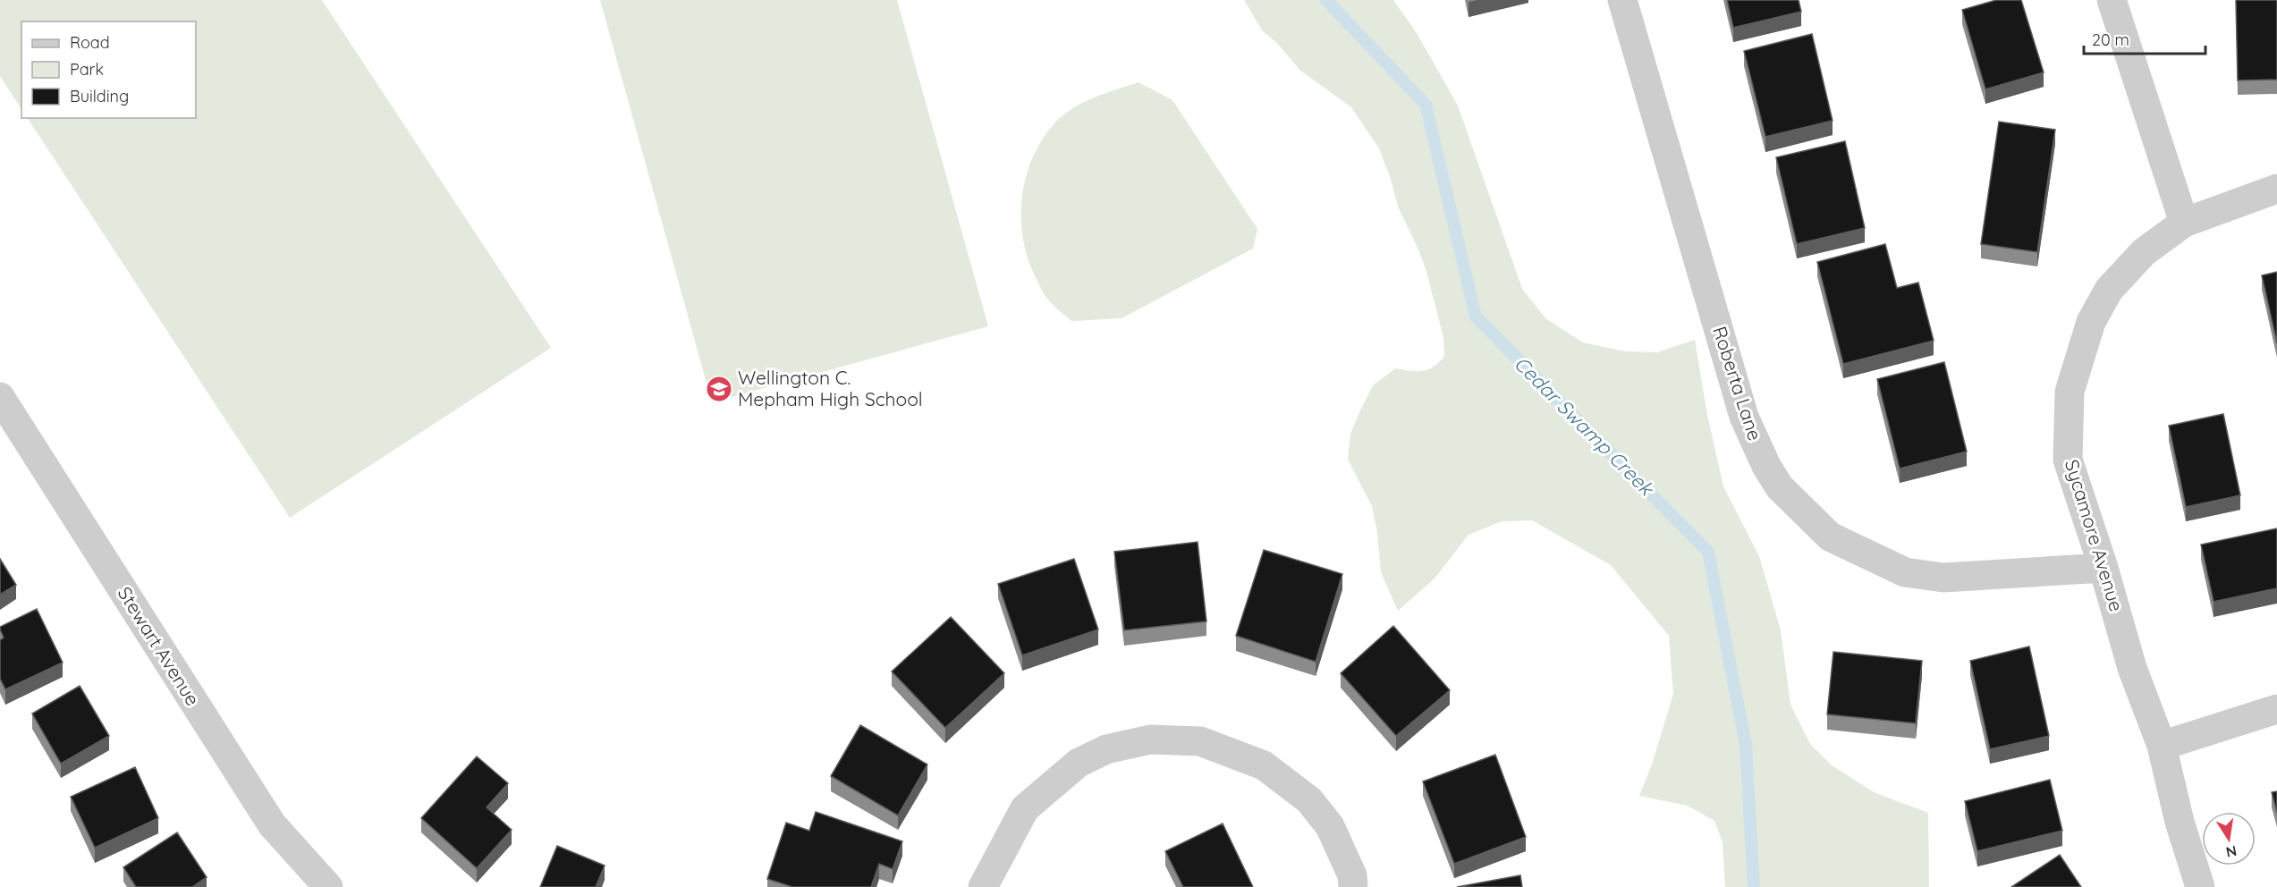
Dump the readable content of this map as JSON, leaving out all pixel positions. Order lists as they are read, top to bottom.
{
  "streets": {
    "street": ["Roberta Lane", "Sycamore Avenue", "Stewart Avenue"]
  },
  "crossings": [
    ["Roberta Lane", "Sycamore Avenue"]
  ],
  "water": ["Cedar Swamp Creek"],
  "places": {
    "school or university": ["Wellington C. Mepham High School"]
  },
  "legend": ["Road", "Park", "Building"],
  "scale_bar": "20 m",
  "north": "bottom"
}
